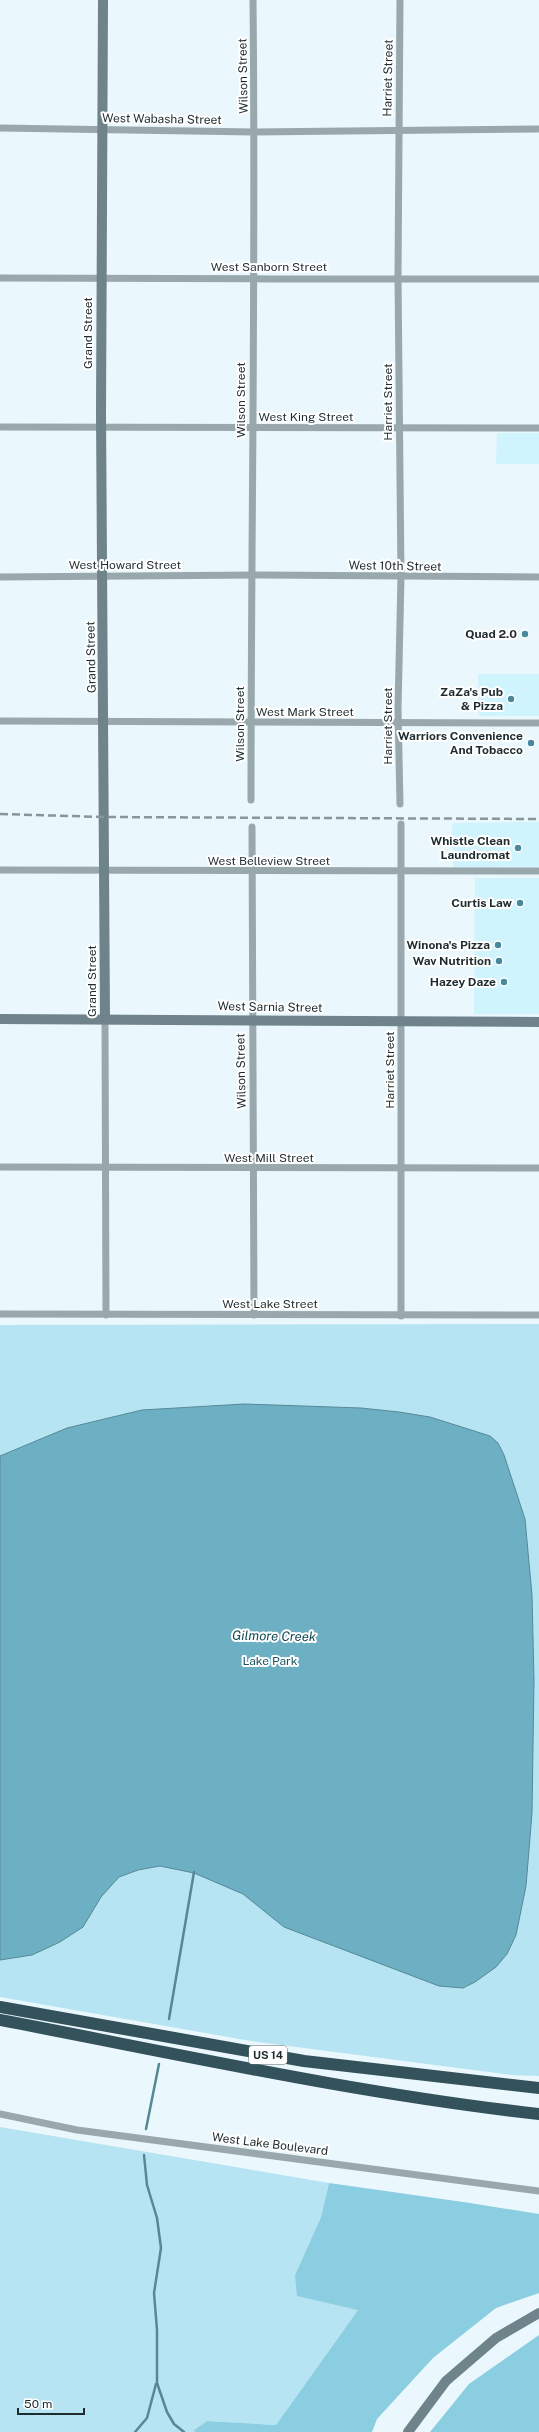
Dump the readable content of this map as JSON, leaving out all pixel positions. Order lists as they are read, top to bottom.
{
  "streets": {
    "highway": ["US 14"],
    "street": [
      "Wilson Street",
      "Harriet Street",
      "West Wabasha Street",
      "West Sanborn Street",
      "Grand Street",
      "West King Street",
      "West Howard Street",
      "West 10th Street",
      "West Mark Street",
      "West Belleview Street",
      "West Sarnia Street",
      "West Mill Street",
      "West Lake Street",
      "West Lake Boulevard"
    ]
  },
  "crossings": [
    ["Wilson Street", "West Wabasha Street"],
    ["Wilson Street", "West Sanborn Street"],
    ["Wilson Street", "West King Street"],
    ["Wilson Street", "West Howard Street"],
    ["Wilson Street", "West 10th Street"],
    ["Wilson Street", "West Mark Street"],
    ["Wilson Street", "West Belleview Street"],
    ["Wilson Street", "West Sarnia Street"],
    ["Wilson Street", "West Mill Street"],
    ["Wilson Street", "West Lake Street"],
    ["Harriet Street", "West Wabasha Street"],
    ["Harriet Street", "West Sanborn Street"],
    ["Harriet Street", "West King Street"],
    ["Harriet Street", "West 10th Street"],
    ["Harriet Street", "West Mark Street"],
    ["Harriet Street", "West Belleview Street"],
    ["Harriet Street", "West Sarnia Street"],
    ["Harriet Street", "West Mill Street"],
    ["Harriet Street", "West Lake Street"],
    ["West Wabasha Street", "Grand Street"],
    ["West Sanborn Street", "Grand Street"],
    ["Grand Street", "West King Street"],
    ["Grand Street", "West Howard Street"],
    ["Grand Street", "West Mark Street"],
    ["Grand Street", "West Belleview Street"],
    ["Grand Street", "West Sarnia Street"],
    ["Grand Street", "West Mill Street"],
    ["Grand Street", "West Lake Street"],
    ["West Howard Street", "West 10th Street"]
  ],
  "water": ["Gilmore Creek"],
  "parks": ["Lake Park"],
  "places": [
    "Quad 2.0",
    "ZaZa's Pub & Pizza",
    "Warriors Convenience And Tobacco",
    "Whistle Clean Laundromat",
    "Curtis Law",
    "Winona's Pizza",
    "Wav Nutrition",
    "Hazey Daze"
  ],
  "scale_bar": "50 m"
}
